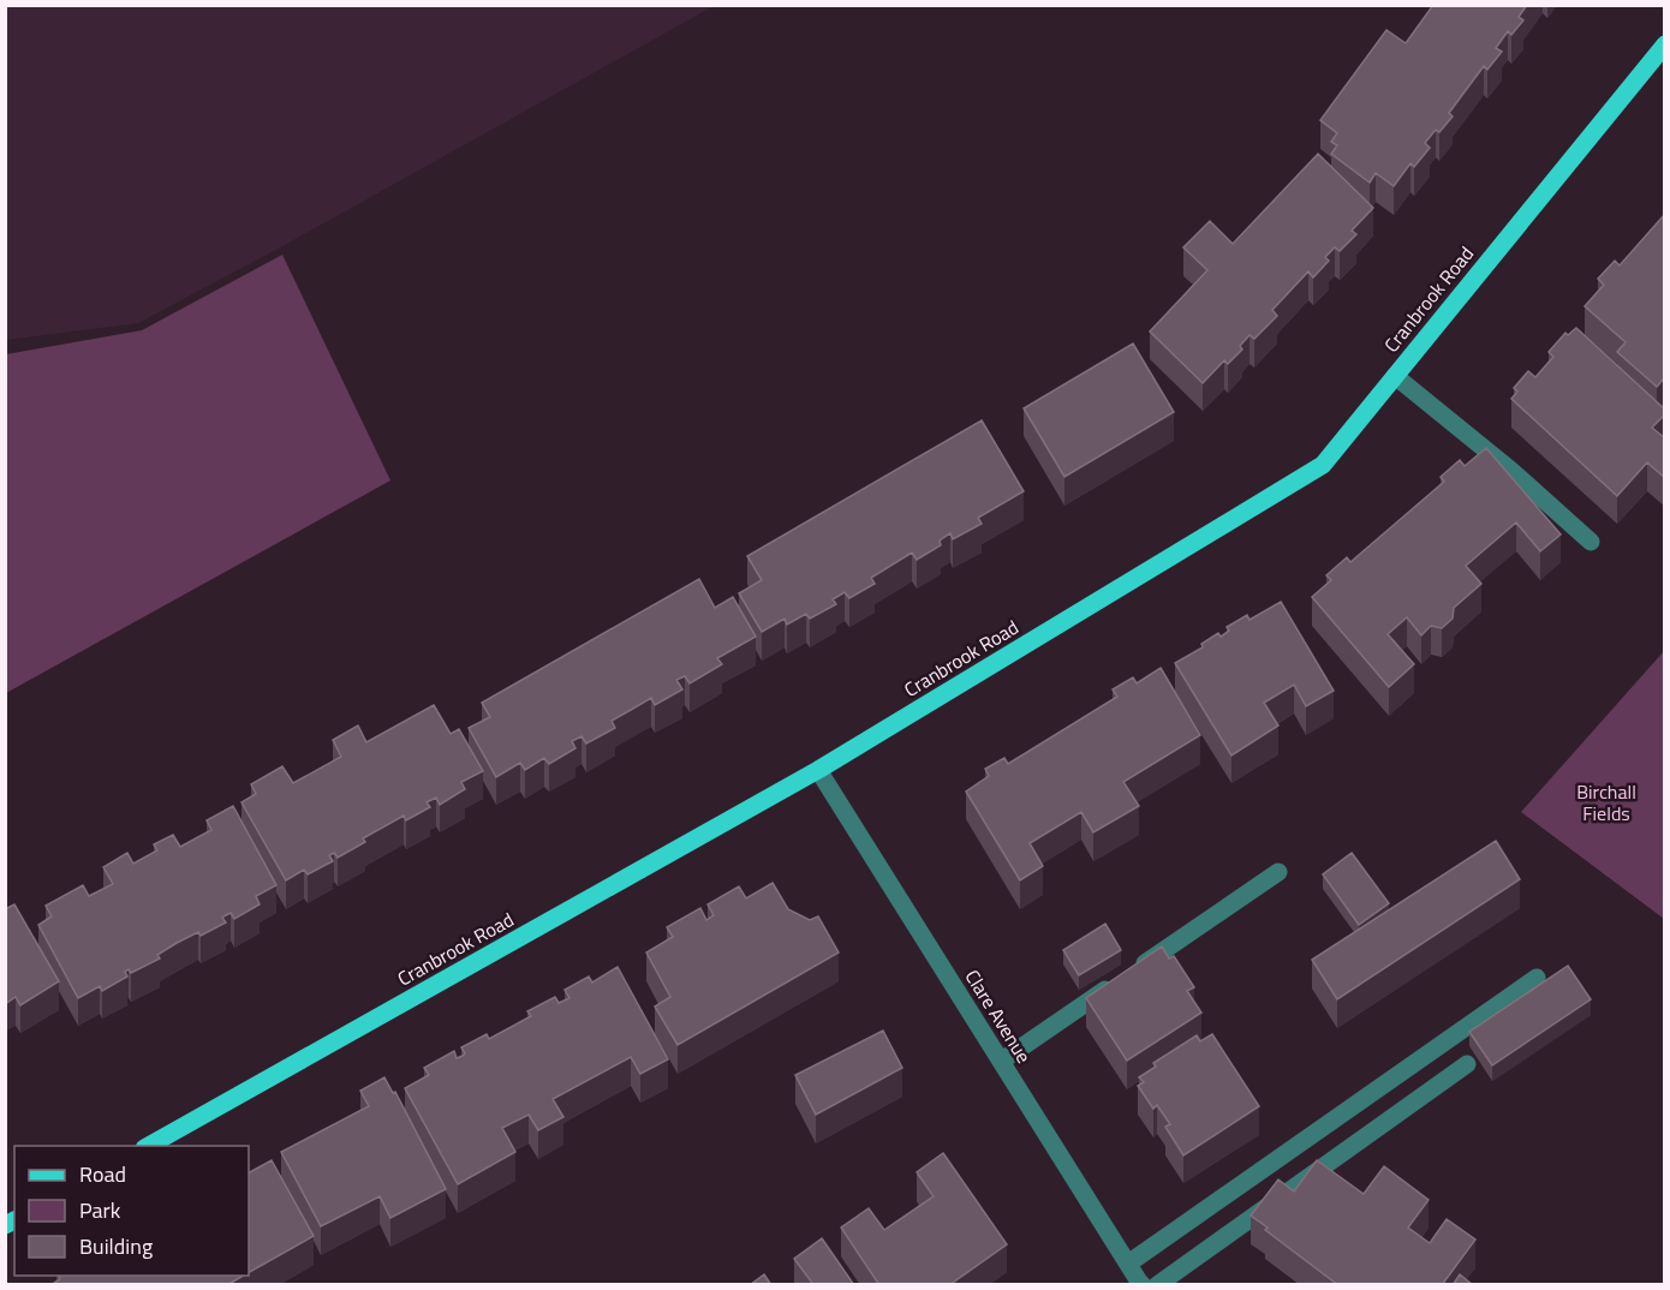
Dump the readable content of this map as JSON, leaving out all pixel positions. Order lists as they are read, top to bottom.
{
  "streets": {
    "main road": ["Cranbrook Road"],
    "street": ["Clare Avenue"]
  },
  "crossings": [
    ["Cranbrook Road", "Clare Avenue"]
  ],
  "parks": ["Birchall Fields"],
  "legend": ["Road", "Park", "Building"]
}
